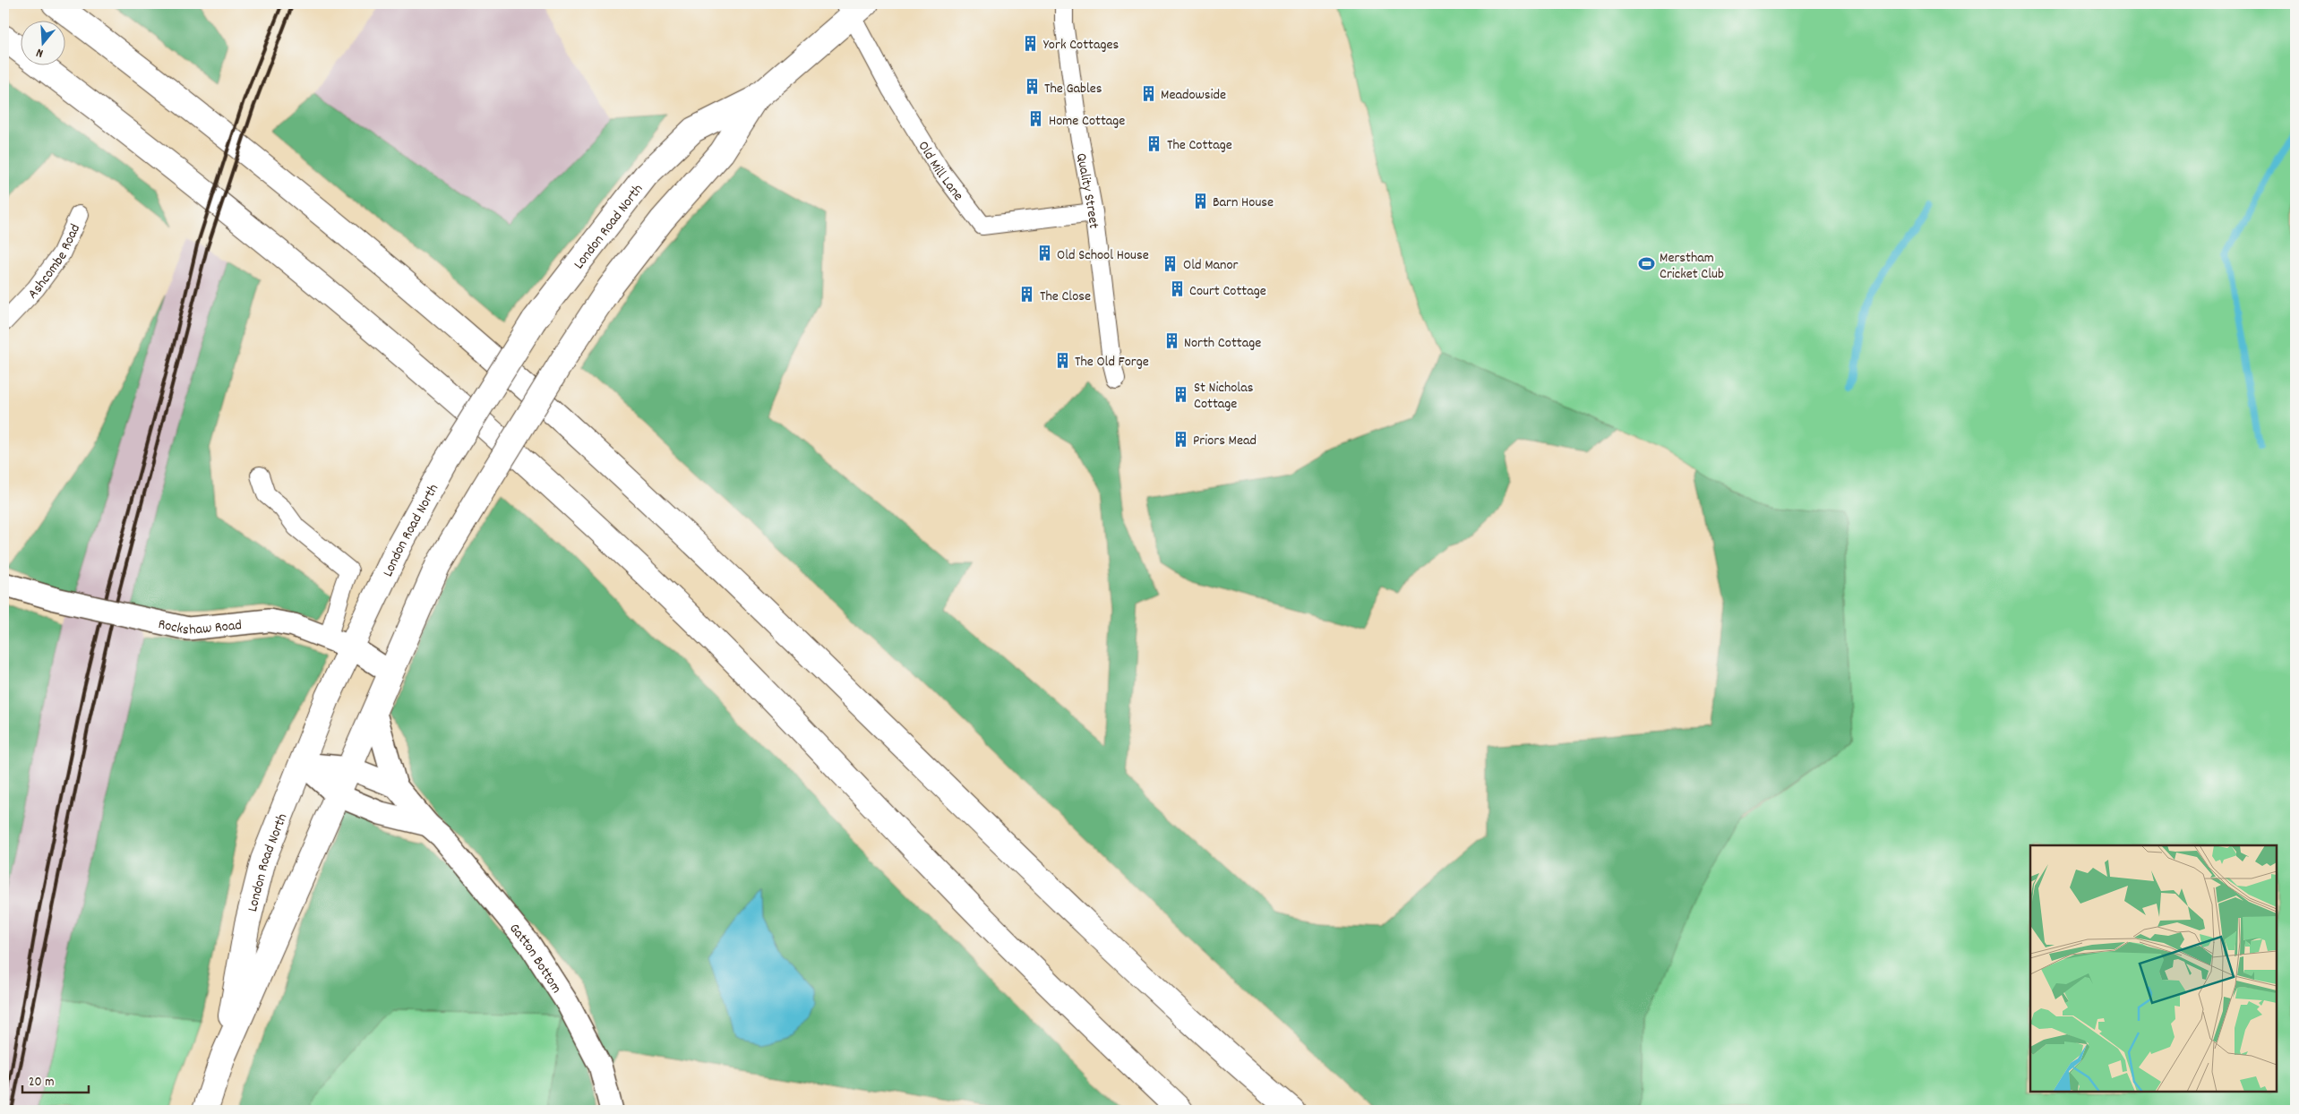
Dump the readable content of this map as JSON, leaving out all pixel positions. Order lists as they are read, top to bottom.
{
  "streets": {
    "main road": ["London Road North"],
    "street": [
      "Old Mill Lane",
      "Quality Street",
      "Ashcombe Road",
      "Rockshaw Road",
      "Gatton Bottom"
    ]
  },
  "crossings": [
    ["Old Mill Lane", "Quality Street"],
    ["Old Mill Lane", "London Road North"],
    ["London Road North", "Rockshaw Road"],
    ["London Road North", "Gatton Bottom"]
  ],
  "places": {
    "building": [
      "York Cottages",
      "The Gables",
      "Meadowside",
      "Home Cottage",
      "The Cottage",
      "Barn House",
      "Old School House",
      "Old Manor",
      "Court Cottage",
      "The Close",
      "North Cottage",
      "The Old Forge",
      "St Nicholas Cottage",
      "Priors Mead"
    ],
    "sports": ["Merstham Cricket Club"]
  },
  "scale_bar": "20 m",
  "north": "bottom"
}
